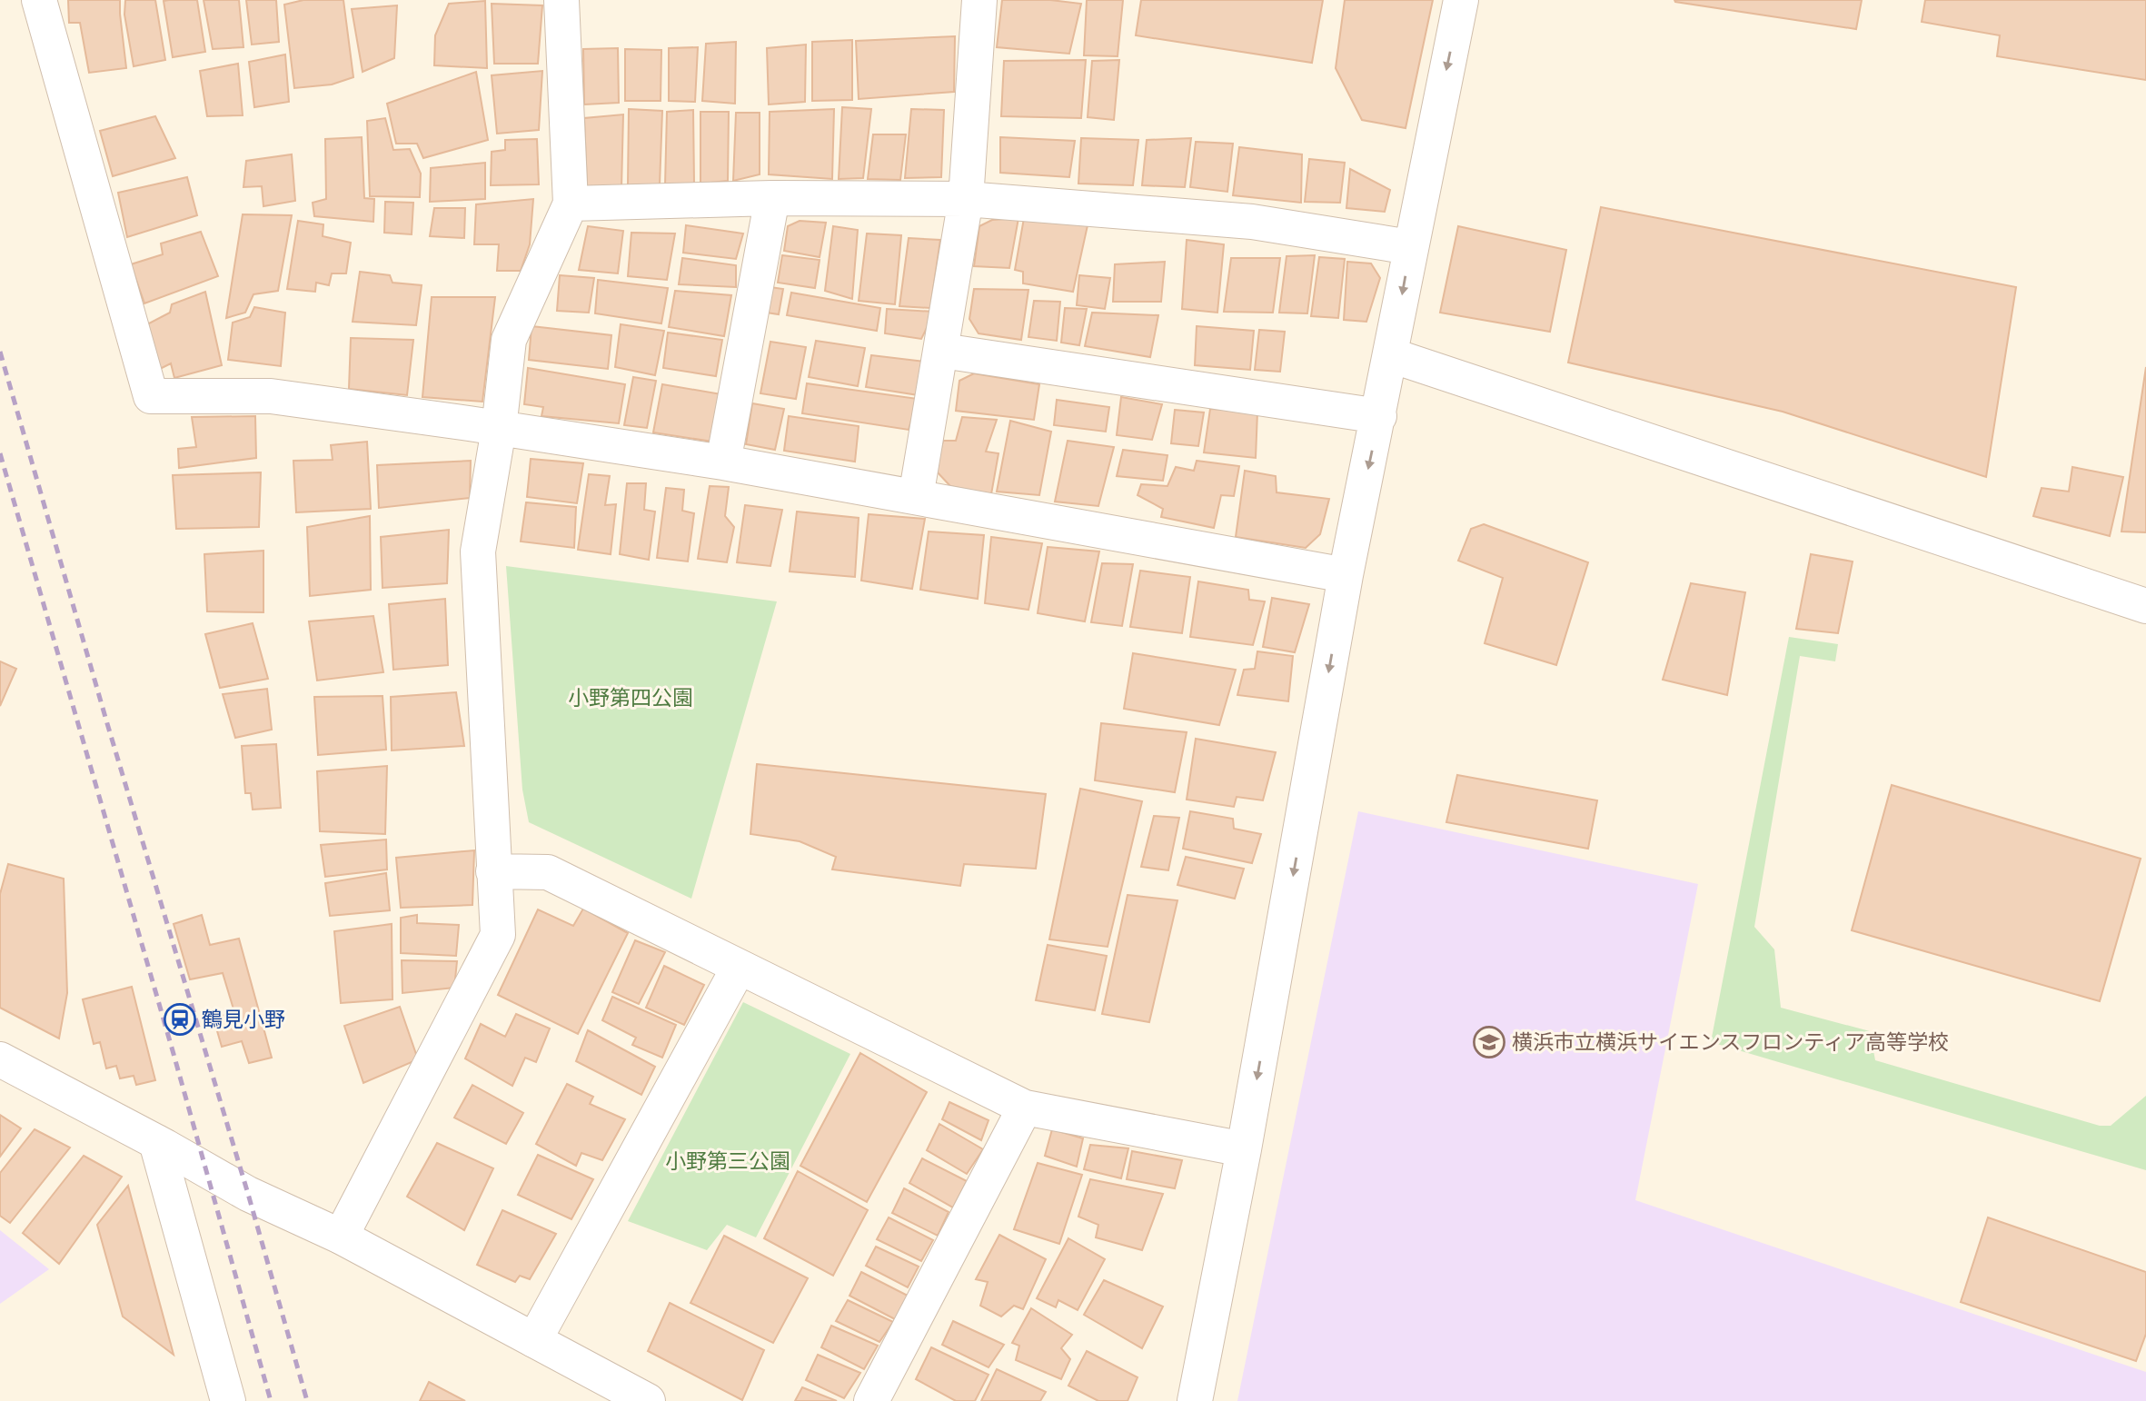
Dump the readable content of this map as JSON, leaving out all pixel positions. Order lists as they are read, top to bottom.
{
  "parks": ["小野第四公園", "小野第三公園"],
  "places": {
    "station": ["鶴見小野"],
    "school or university": ["横浜市立横浜サイエンスフロンティア高等学校"]
  }
}
